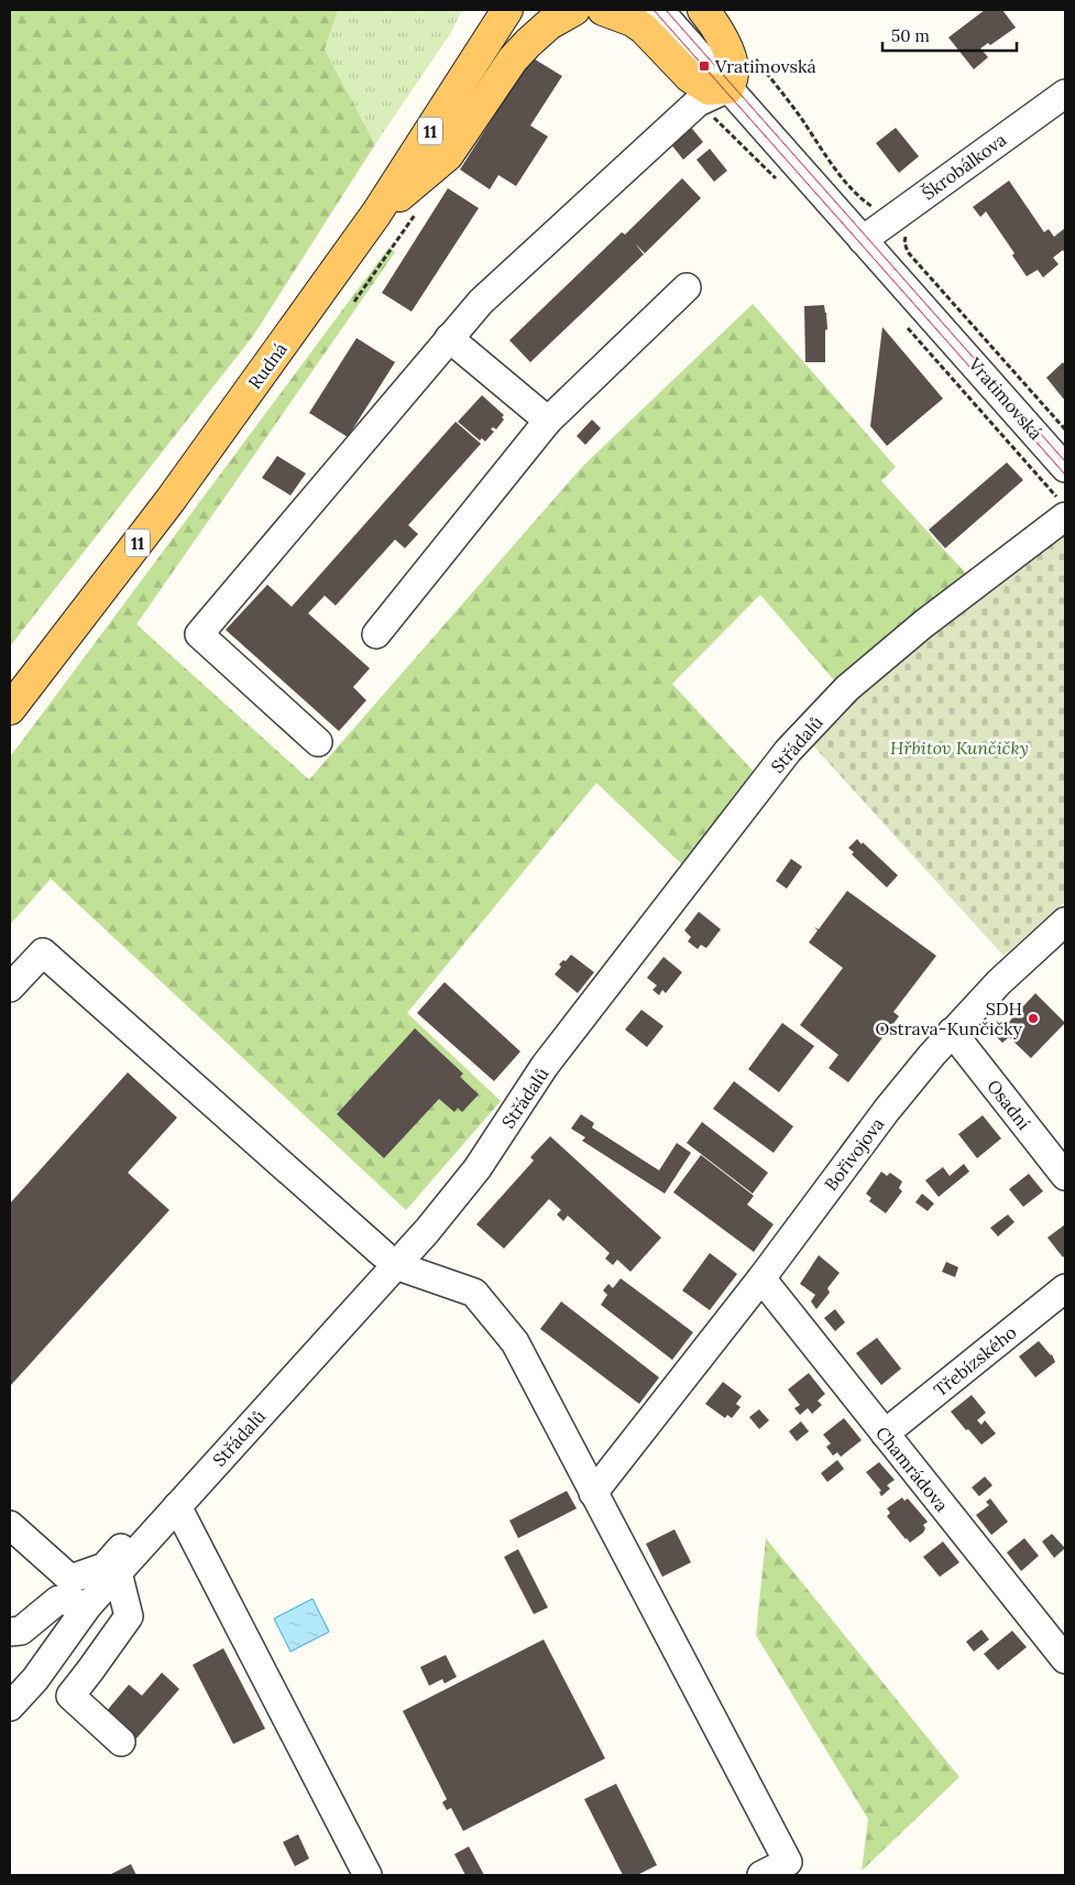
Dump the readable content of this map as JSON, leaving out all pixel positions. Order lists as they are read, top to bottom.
{
  "streets": {
    "main road": ["11", "Rudná"],
    "street": [
      "Škrobálkova",
      "Vratimovská",
      "Střádalů",
      "Osadní",
      "Bořivojova",
      "Třebízského",
      "Chamrádova"
    ]
  },
  "crossings": [
    ["Škrobálkova", "Vratimovská"],
    ["Osadní", "Bořivojova"],
    ["Bořivojova", "Chamrádova"],
    ["Třebízského", "Chamrádova"]
  ],
  "parks": ["Hřbitov Kunčičky"],
  "places": {
    "transit": ["Vratimovská"],
    "other": ["SDH Ostrava-Kunčičky"]
  },
  "scale_bar": "50 m"
}
